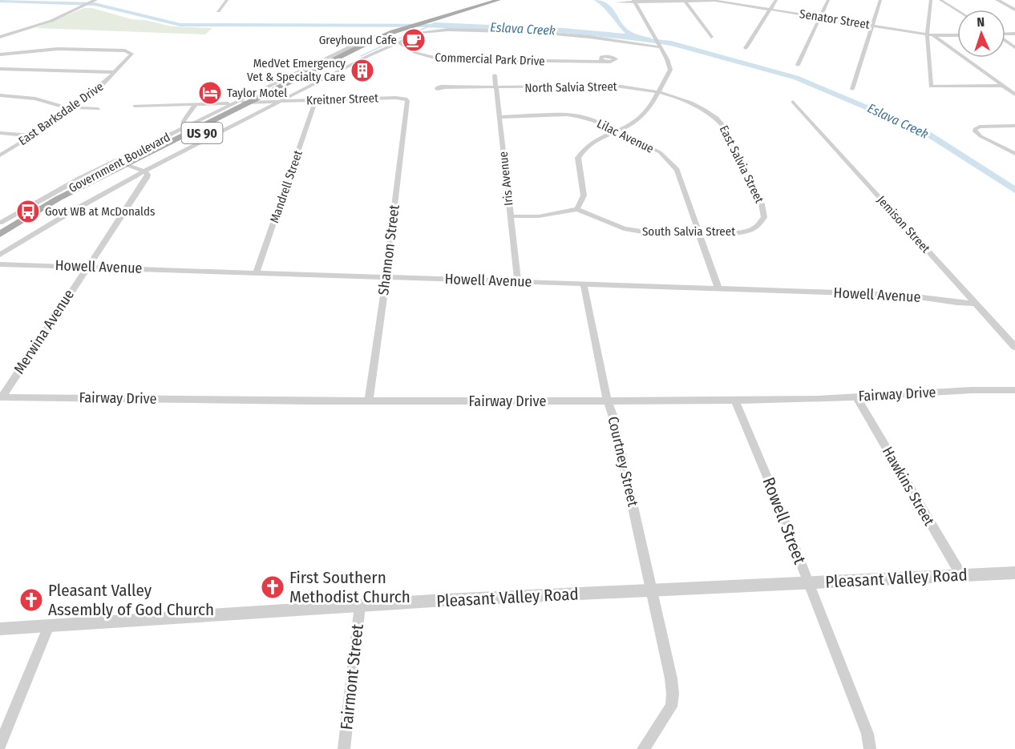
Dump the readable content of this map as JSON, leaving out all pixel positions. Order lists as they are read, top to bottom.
{
  "streets": {
    "main road": ["US 90", "Government Boulevard"],
    "street": [
      "Senator Street",
      "Commercial Park Drive",
      "North Salvia Street",
      "Kreitner Street",
      "East Barksdale Drive",
      "Lilac Avenue",
      "East Salvia Street",
      "Iris Avenue",
      "Mandrell Street",
      "Jemison Street",
      "South Salvia Street",
      "Shannon Street",
      "Howell Avenue",
      "Merwina Avenue",
      "Fairway Drive",
      "Courtney Street",
      "Hawkins Street",
      "Rowell Street",
      "Pleasant Valley Road",
      "Fairmont Street"
    ]
  },
  "crossings": [
    ["Commercial Park Drive", "Government Boulevard"],
    ["North Salvia Street", "East Salvia Street"],
    ["North Salvia Street", "Iris Avenue"],
    ["Kreitner Street", "Government Boulevard"],
    ["Kreitner Street", "Mandrell Street"],
    ["Kreitner Street", "Shannon Street"],
    ["Lilac Avenue", "Iris Avenue"],
    ["Lilac Avenue", "South Salvia Street"],
    ["Lilac Avenue", "Howell Avenue"],
    ["East Salvia Street", "South Salvia Street"],
    ["Iris Avenue", "Howell Avenue"],
    ["Mandrell Street", "Howell Avenue"],
    ["Jemison Street", "Howell Avenue"],
    ["Shannon Street", "Howell Avenue"],
    ["Shannon Street", "Fairway Drive"],
    ["Howell Avenue", "Merwina Avenue"],
    ["Howell Avenue", "Courtney Street"],
    ["Merwina Avenue", "Fairway Drive"],
    ["Fairway Drive", "Courtney Street"],
    ["Fairway Drive", "Hawkins Street"],
    ["Fairway Drive", "Rowell Street"],
    ["Courtney Street", "Pleasant Valley Road"],
    ["Hawkins Street", "Pleasant Valley Road"],
    ["Rowell Street", "Pleasant Valley Road"],
    ["Pleasant Valley Road", "Fairmont Street"]
  ],
  "water": ["Eslava Creek"],
  "places": {
    "cafe": ["Greyhound Cafe"],
    "building": ["MedVet Emergency Vet & Specialty Care"],
    "hotel": ["Taylor Motel"],
    "bus stop": ["Govt WB at McDonalds"],
    "church": ["First Southern Methodist Church", "Pleasant Valley Assembly of God Church"]
  },
  "north": "top"
}
